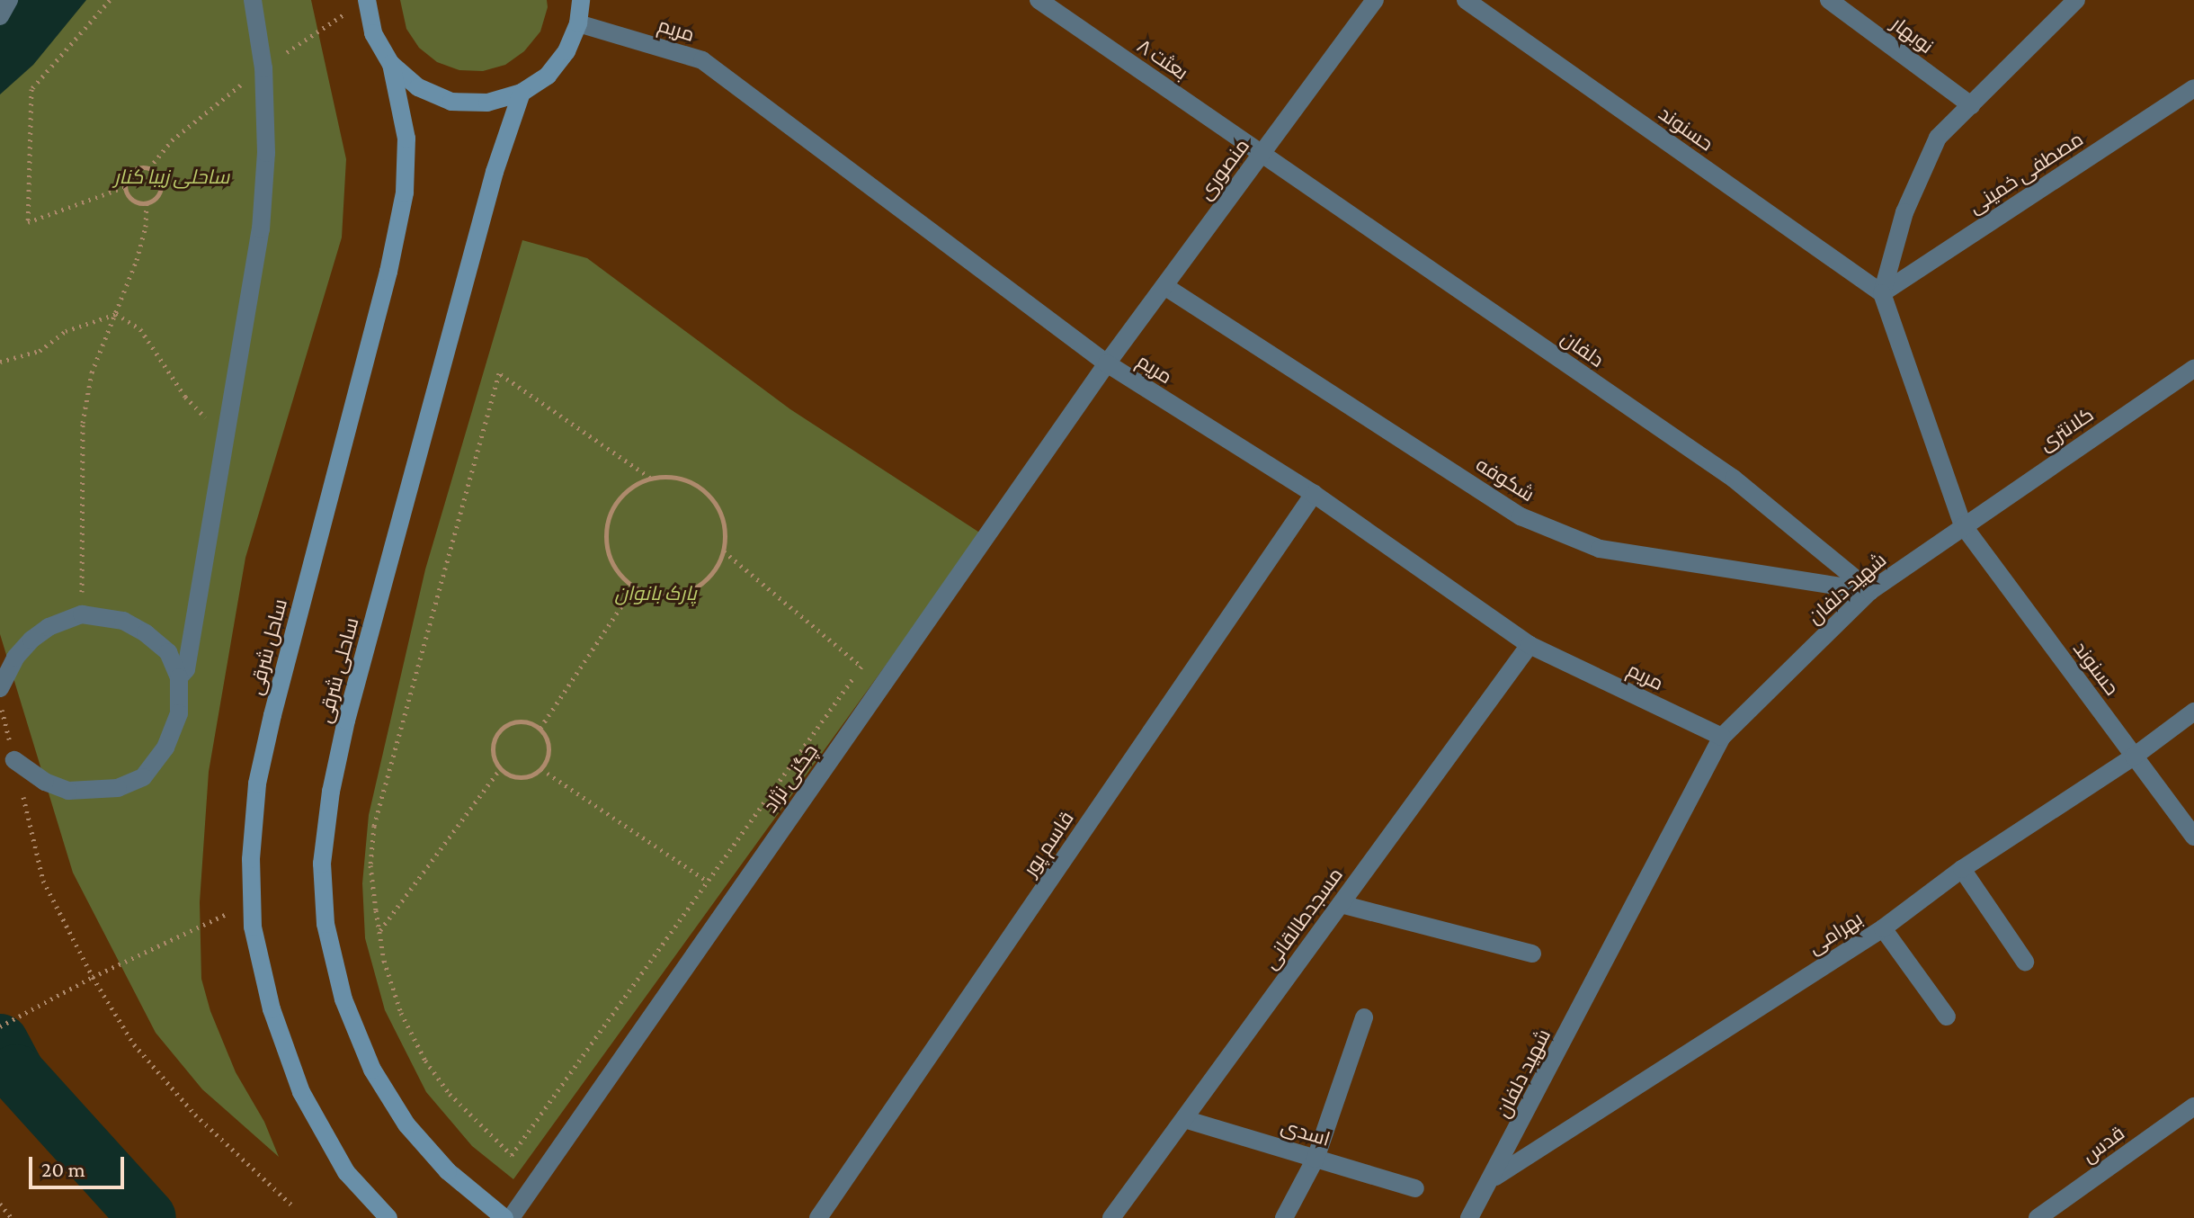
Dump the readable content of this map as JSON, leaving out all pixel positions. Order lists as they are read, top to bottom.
{
  "streets": {
    "main road": ["ساحل شرقی", "ساحلی شرقی"],
    "street": [
      "مریم",
      "نوبهار",
      "بعثت ۸",
      "حسنوند",
      "منصوری",
      "مصطفی خمینی",
      "دلفان",
      "کلانتری",
      "شکوفه",
      "شهید دلفان",
      "چگنی نژاد",
      "قاسم پور",
      "مسجدطالقانی",
      "بهرامی",
      "اسدی",
      "قدس"
    ]
  },
  "crossings": [
    ["مریم", "منصوری"],
    ["مریم", "شهید دلفان"],
    ["مریم", "چگنی نژاد"],
    ["مریم", "قاسم پور"],
    ["مریم", "مسجدطالقانی"],
    ["بعثت ۸", "منصوری"],
    ["بعثت ۸", "دلفان"],
    ["حسنوند", "مصطفی خمینی"],
    ["حسنوند", "کلانتری"],
    ["حسنوند", "شهید دلفان"],
    ["حسنوند", "بهرامی"],
    ["منصوری", "دلفان"],
    ["منصوری", "شکوفه"],
    ["منصوری", "چگنی نژاد"],
    ["دلفان", "شکوفه"],
    ["دلفان", "شهید دلفان"],
    ["کلانتری", "شهید دلفان"],
    ["شکوفه", "شهید دلفان"],
    ["شهید دلفان", "بهرامی"],
    ["مسجدطالقانی", "اسدی"]
  ],
  "parks": ["ساحلی زیبا کنار", "پارک بانوان"],
  "scale_bar": "20 m"
}
